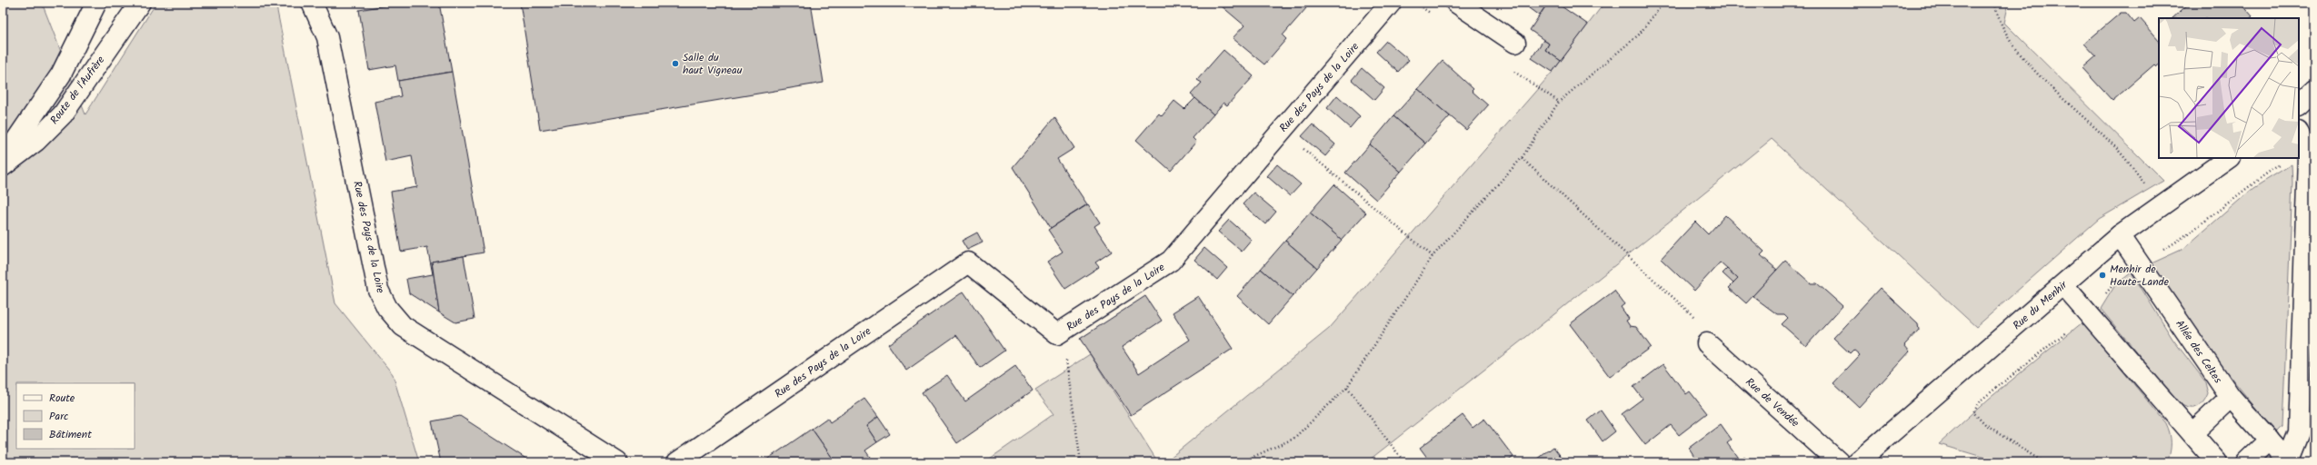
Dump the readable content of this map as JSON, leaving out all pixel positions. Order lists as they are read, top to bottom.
{
  "streets": {
    "street": [
      "Rue des Pays de la Loire",
      "Route de l'Aufrère",
      "Rue du Menhir",
      "Allée des Celtes",
      "Rue de Vendée"
    ]
  },
  "crossings": [
    ["Rue du Menhir", "Allée des Celtes"]
  ],
  "places": ["Salle du haut Vigneau", "Menhir de Haute-Lande"],
  "legend": ["Route", "Parc", "Bâtiment"]
}
